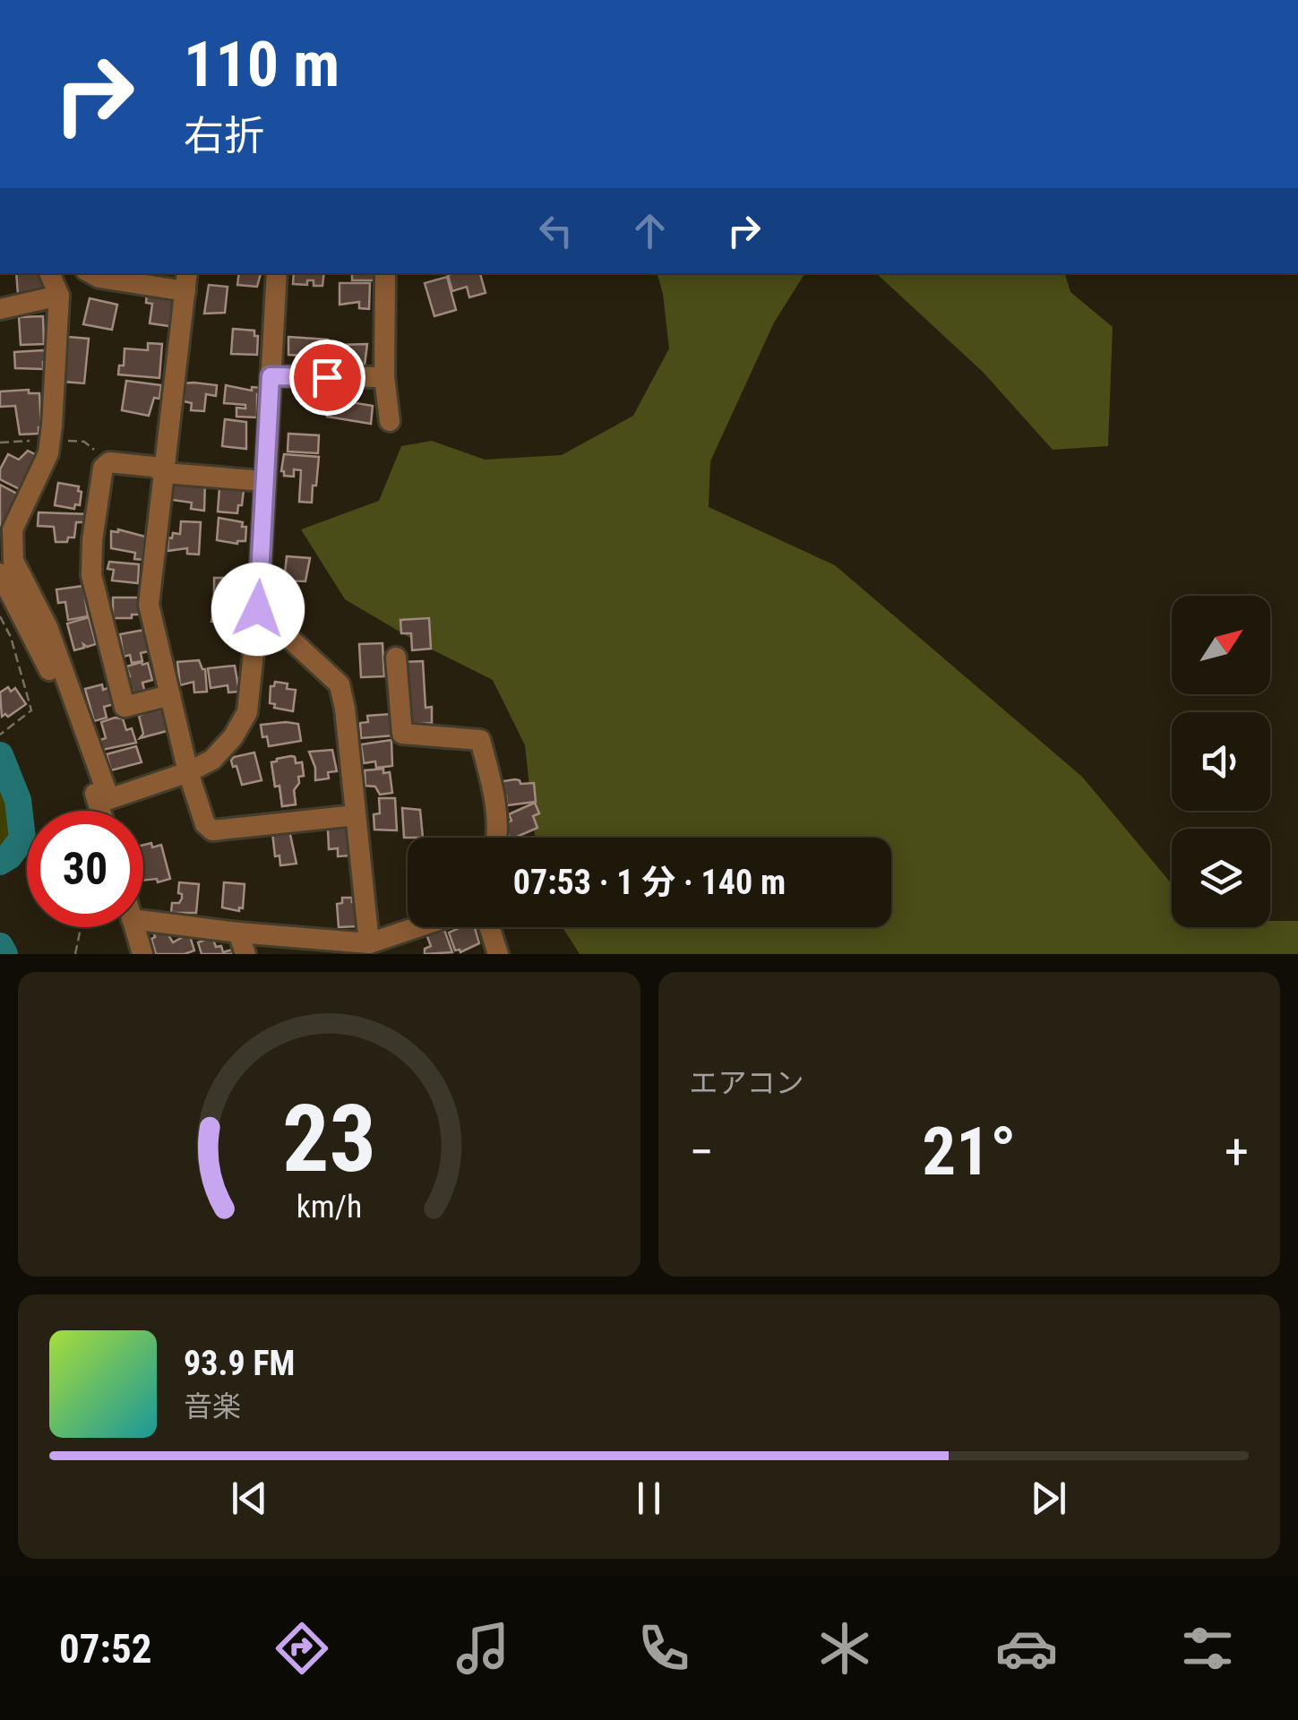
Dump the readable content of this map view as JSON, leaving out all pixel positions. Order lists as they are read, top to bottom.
{
  "north": "top right",
  "page": {
    "turn": ["110 m", "右折"],
    "limit": "30",
    "trip": "07:53 · 1 分 · 140 m",
    "tile": "エアコン",
    "heat": ["−", "21°", "+"],
    "song": ["93.9 FM", "音楽"],
    "tabs": "07:52",
    "gauge": ["23", "km/h"]
  }
}
